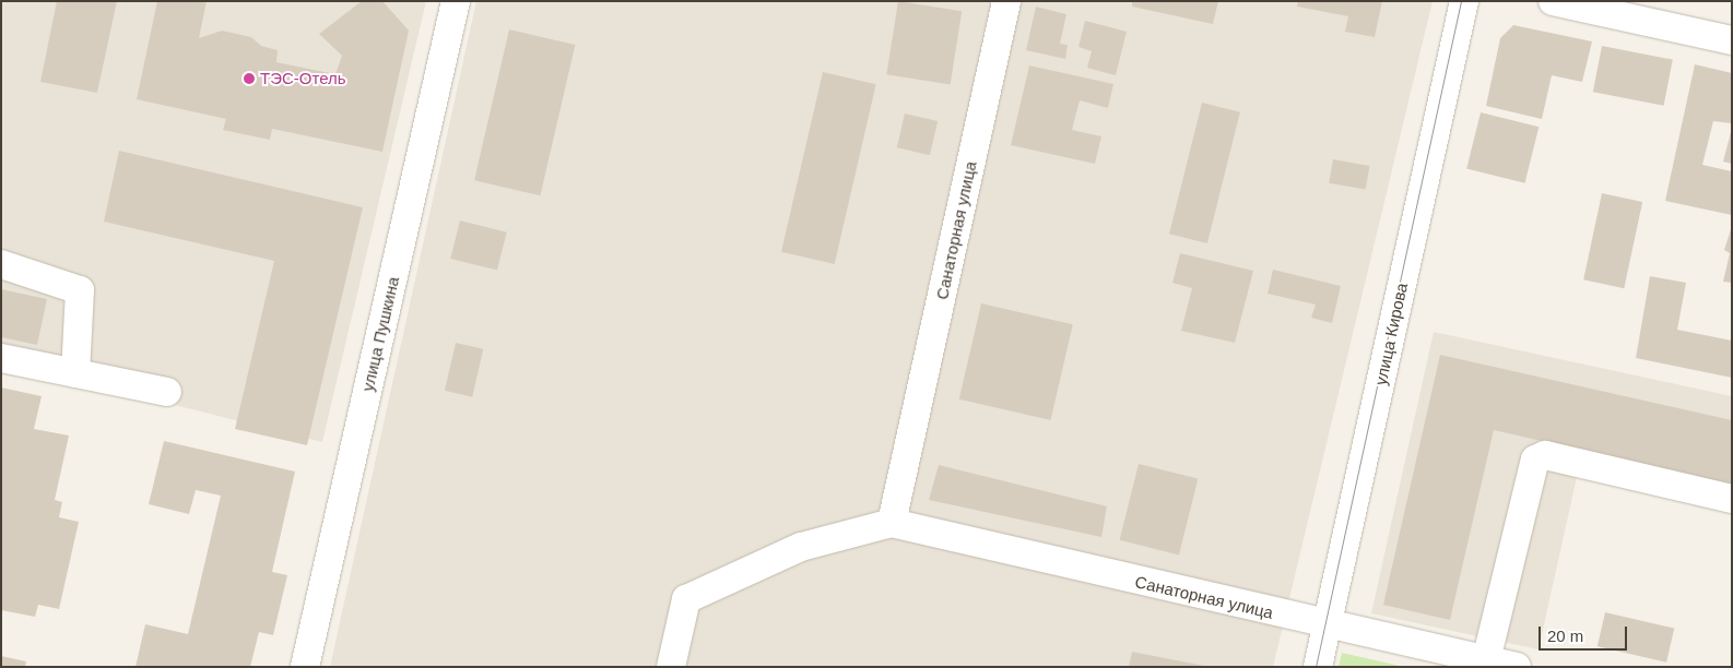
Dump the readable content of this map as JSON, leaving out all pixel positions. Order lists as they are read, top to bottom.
{
  "streets": {
    "street": ["Санаторная улица", "улица Пушкина", "улица Кирова"]
  },
  "crossings": [
    ["Санаторная улица", "улица Кирова"]
  ],
  "places": ["ТЭС-Отель"],
  "scale_bar": "20 m"
}
